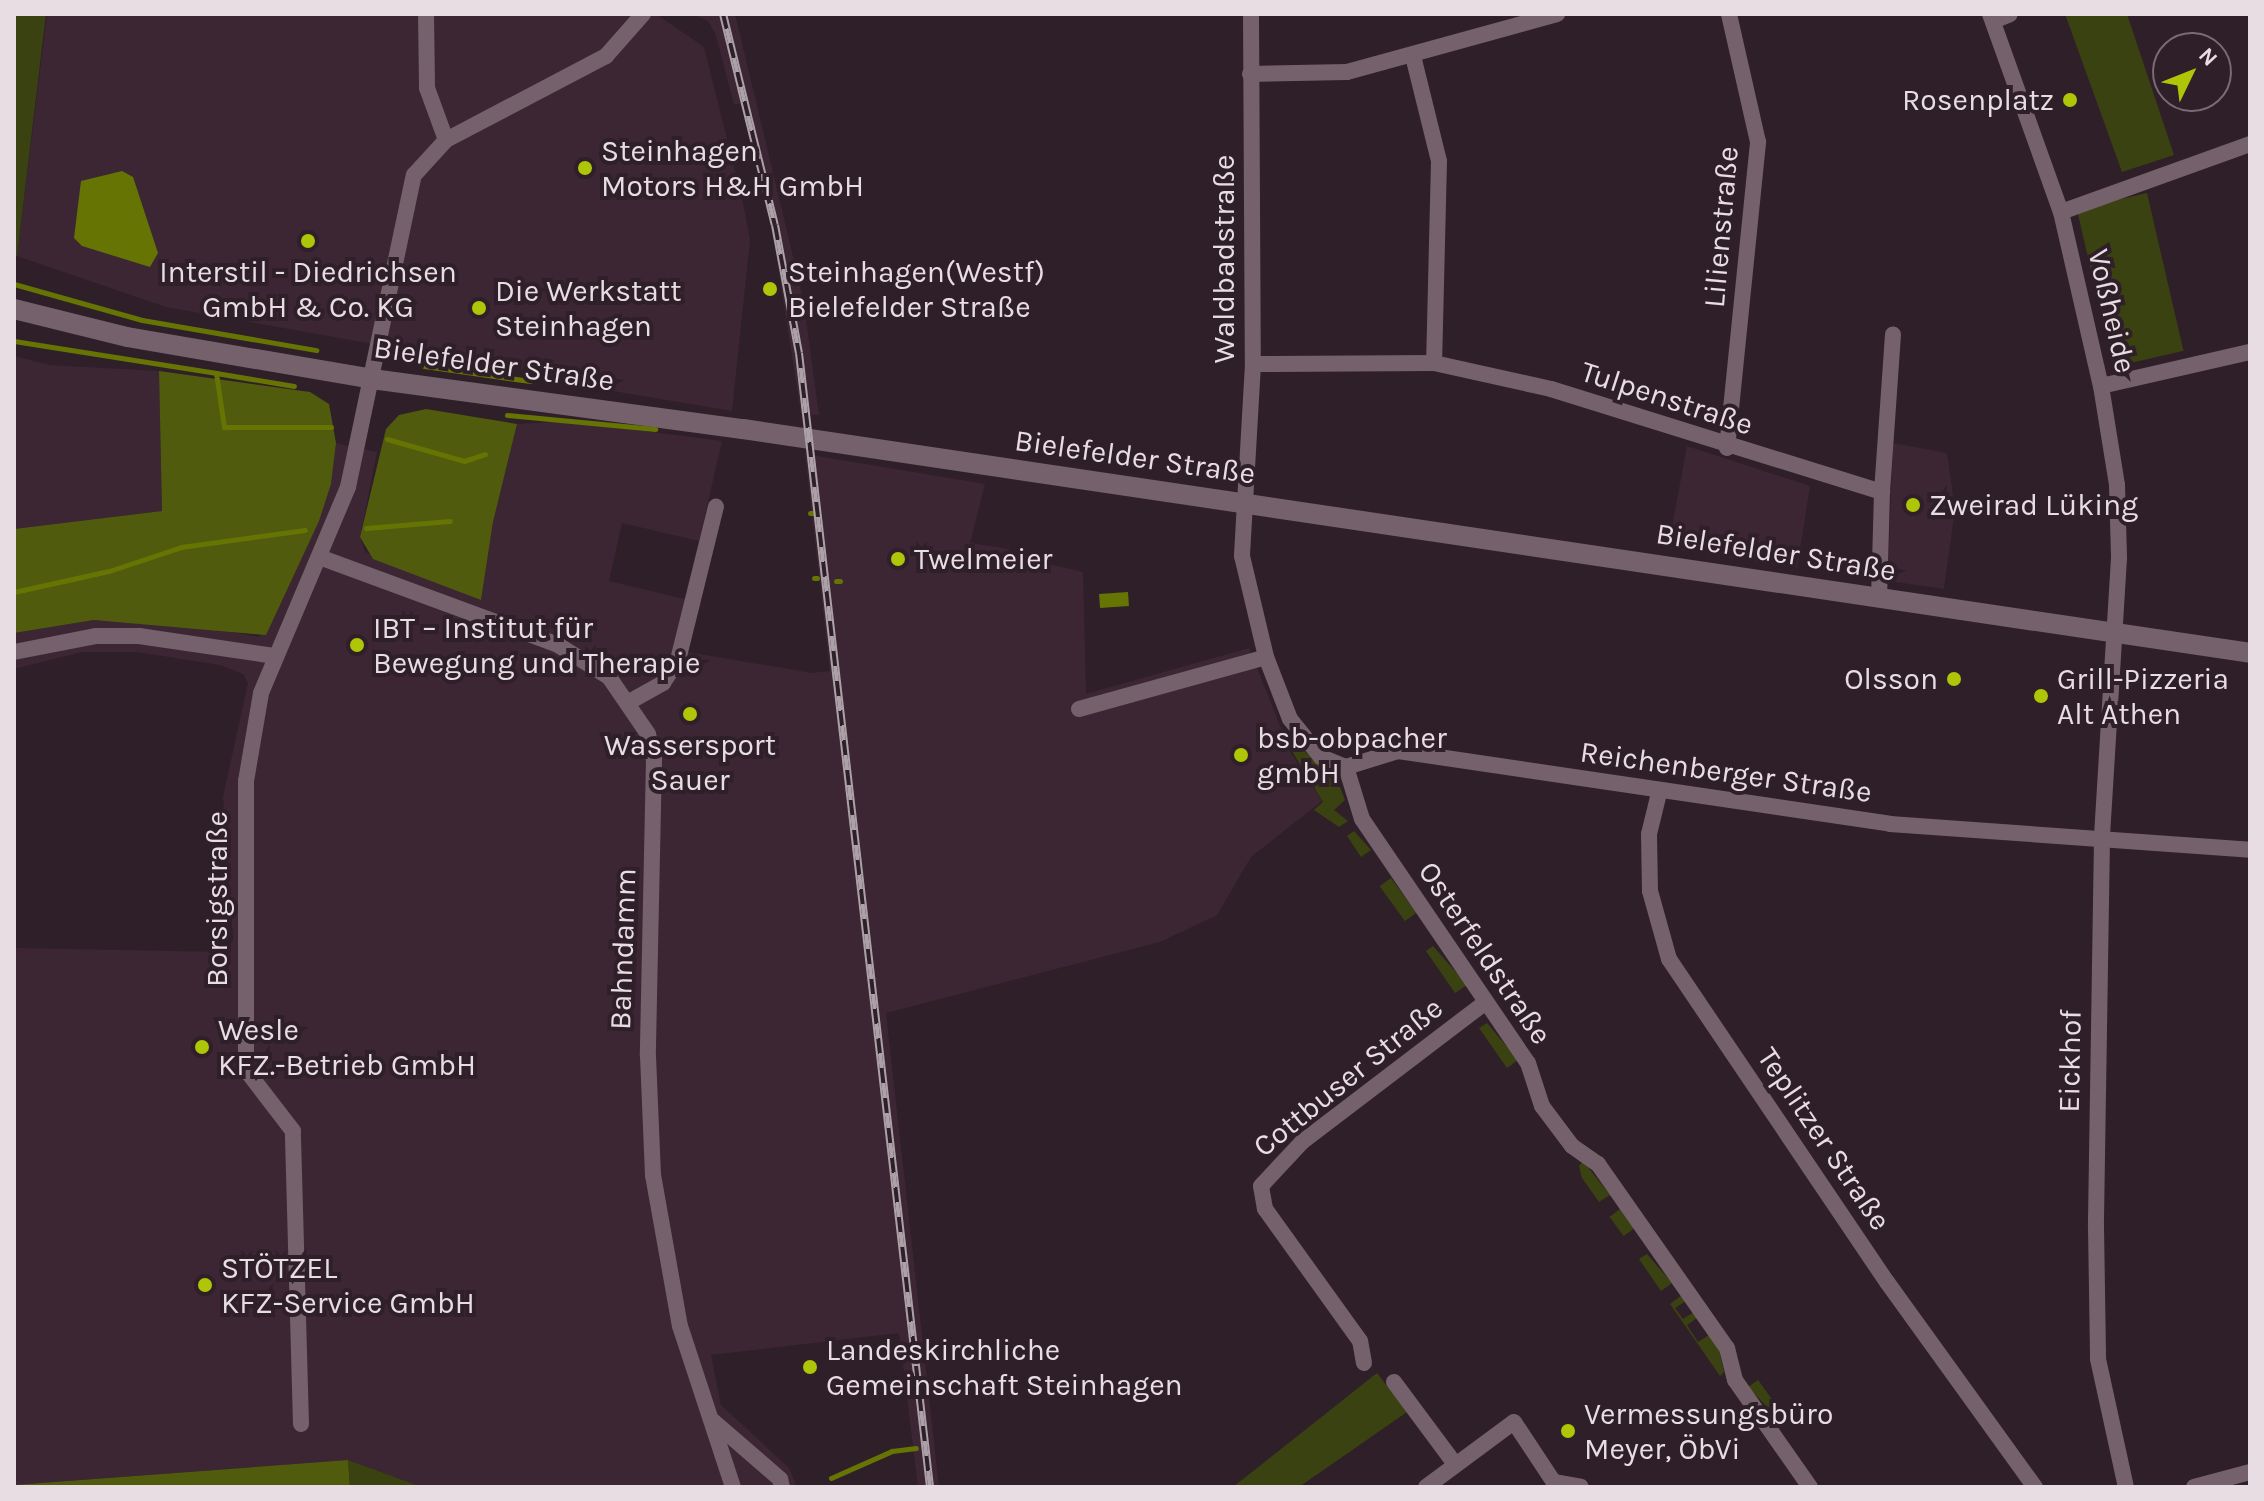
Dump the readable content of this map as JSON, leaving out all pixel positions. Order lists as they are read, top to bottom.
{
  "streets": {
    "main road": ["Bielefelder Straße"],
    "street": [
      "Lilienstraße",
      "Waldbadstraße",
      "Voßheide",
      "Tulpenstraße",
      "Reichenberger Straße",
      "Borsigstraße",
      "Bahndamm",
      "Osterfeldstraße",
      "Eickhof",
      "Cottbuser Straße",
      "Teplitzer Straße"
    ]
  },
  "crossings": [
    ["Lilienstraße", "Tulpenstraße"],
    ["Waldbadstraße", "Bielefelder Straße"],
    ["Waldbadstraße", "Tulpenstraße"],
    ["Voßheide", "Bielefelder Straße"],
    ["Voßheide", "Eickhof"],
    ["Bielefelder Straße", "Borsigstraße"],
    ["Bielefelder Straße", "Eickhof"],
    ["Reichenberger Straße", "Osterfeldstraße"],
    ["Reichenberger Straße", "Eickhof"],
    ["Reichenberger Straße", "Teplitzer Straße"],
    ["Borsigstraße", "Bahndamm"],
    ["Osterfeldstraße", "Cottbuser Straße"]
  ],
  "places": [
    "Rosenplatz",
    "Steinhagen Motors H&H GmbH",
    "Interstil - Diedrichsen GmbH & Co. KG",
    "Steinhagen(Westf) Bielefelder Straße",
    "Die Werkstatt Steinhagen",
    "Zweirad Lüking",
    "Twelmeier",
    "IBT – Institut für Bewegung und Therapie",
    "Olsson",
    "Grill-Pizzeria Alt Athen",
    "Wassersport Sauer",
    "bsb-obpacher gmbH",
    "Wesle KFZ.-Betrieb GmbH",
    "STÖTZEL KFZ-Service GmbH",
    "Landeskirchliche Gemeinschaft Steinhagen",
    "Vermessungsbüro Meyer, ÖbVi"
  ],
  "north": "top right"
}
